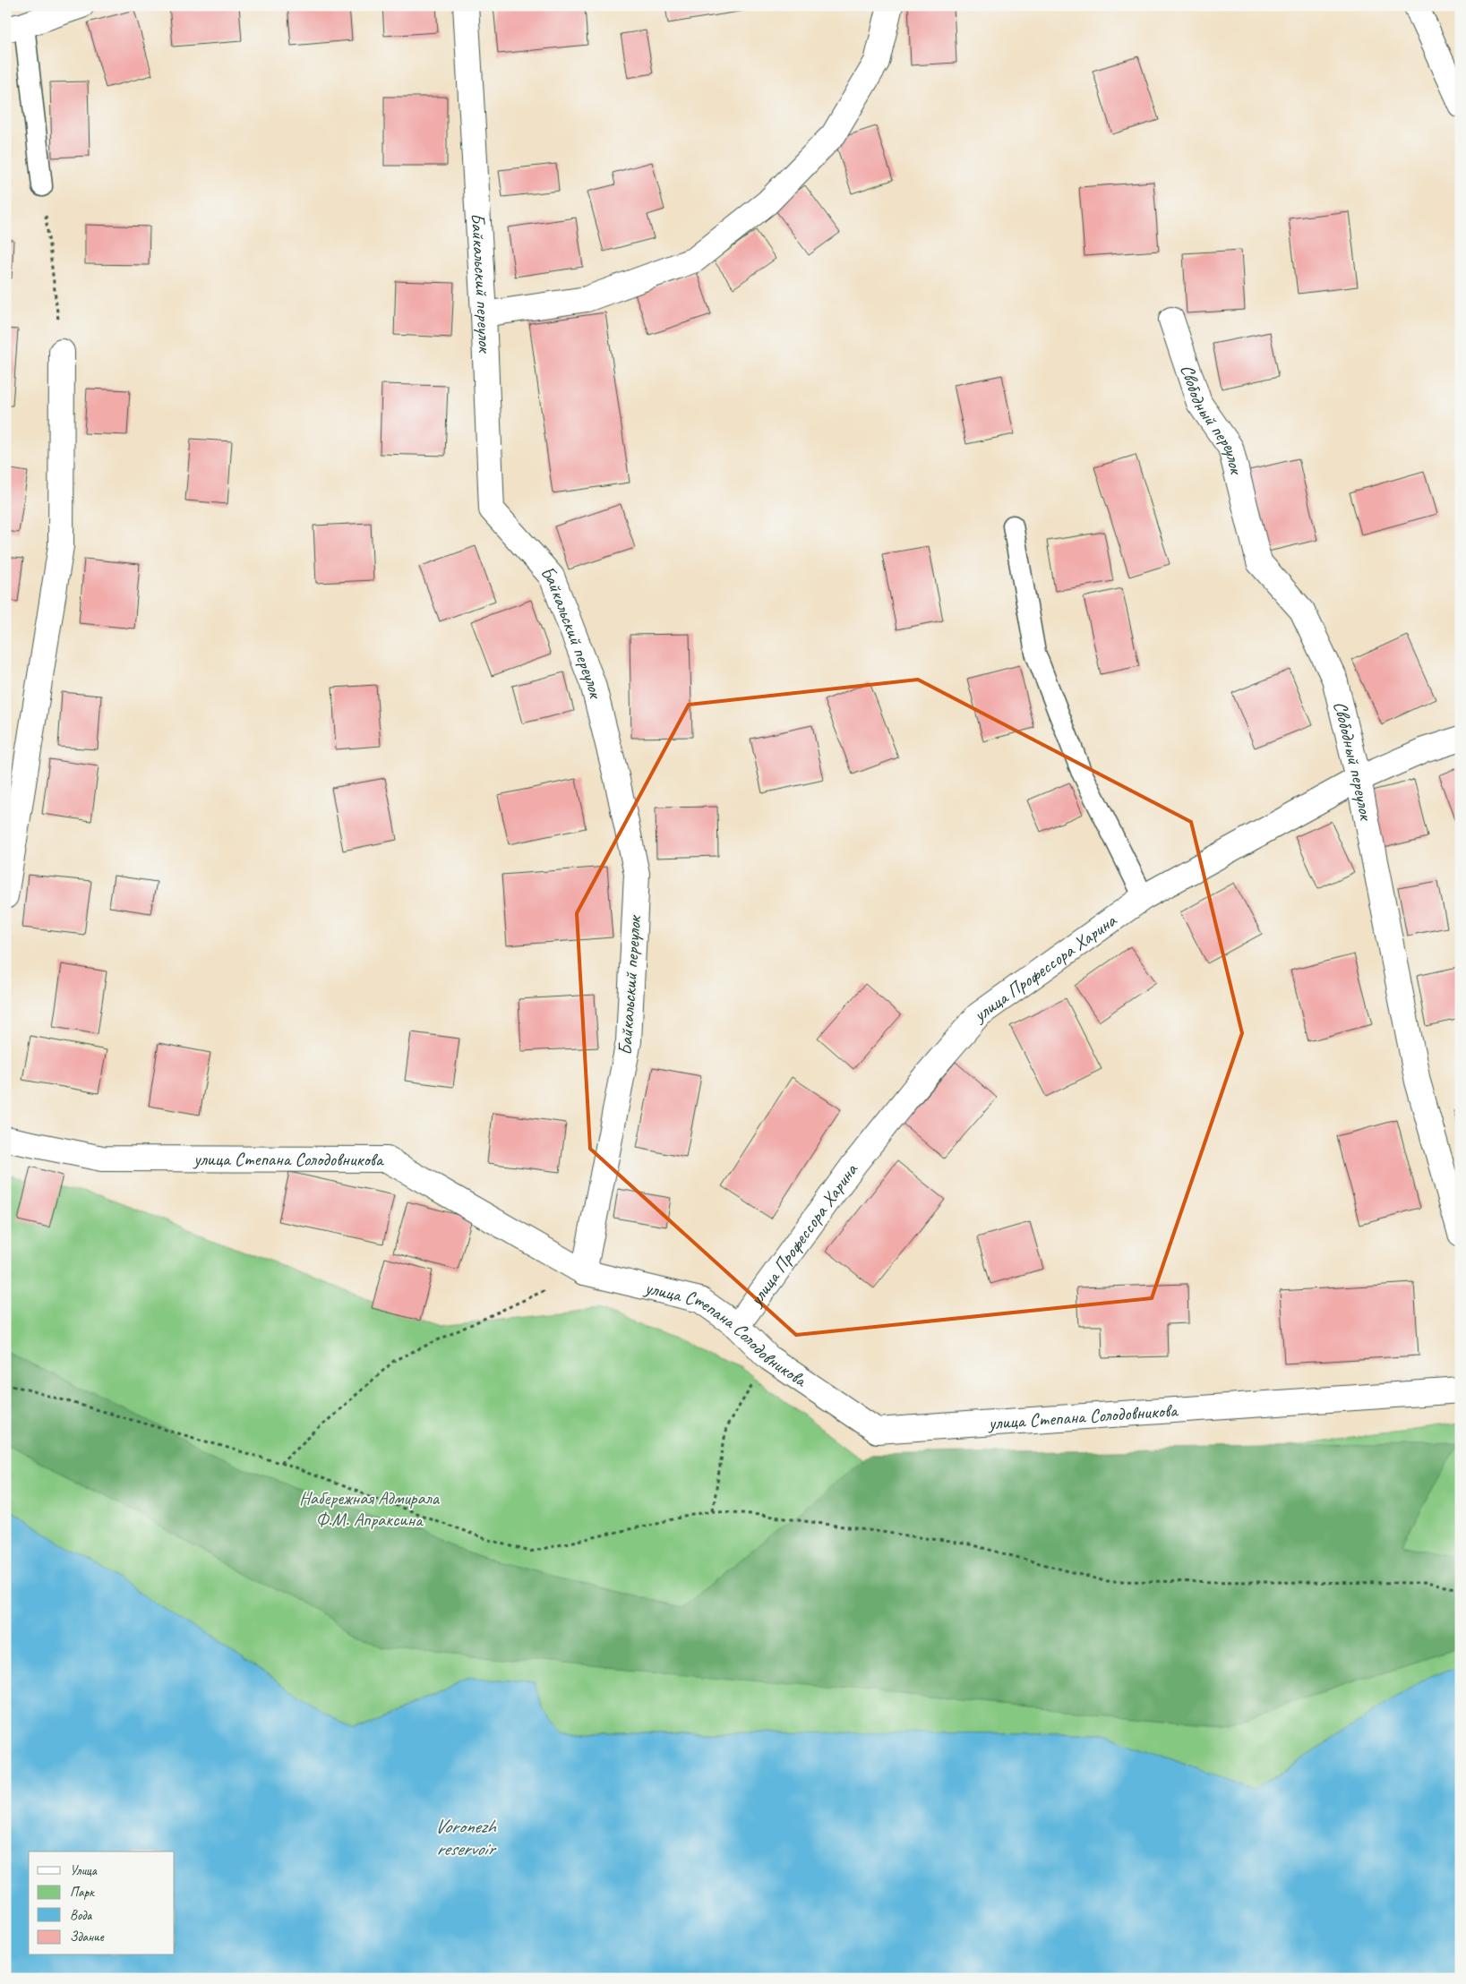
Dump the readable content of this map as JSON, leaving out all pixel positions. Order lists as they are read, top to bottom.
{
  "streets": {
    "main road": [
      "Байкальский переулок",
      "Свободный переулок",
      "улица Профессора Харина",
      "улица Степана Солодовникова"
    ]
  },
  "crossings": [
    ["Байкальский переулок", "улица Степана Солодовникова"],
    ["Свободный переулок", "улица Профессора Харина"],
    ["улица Профессора Харина", "улица Степана Солодовникова"]
  ],
  "water": ["Voronezh reservoir"],
  "parks": ["Набережная Адмирала Ф.М. Апраксина"],
  "legend": [
    "Улица",
    "Парк",
    "Вода",
    "Здание"
  ]
}
